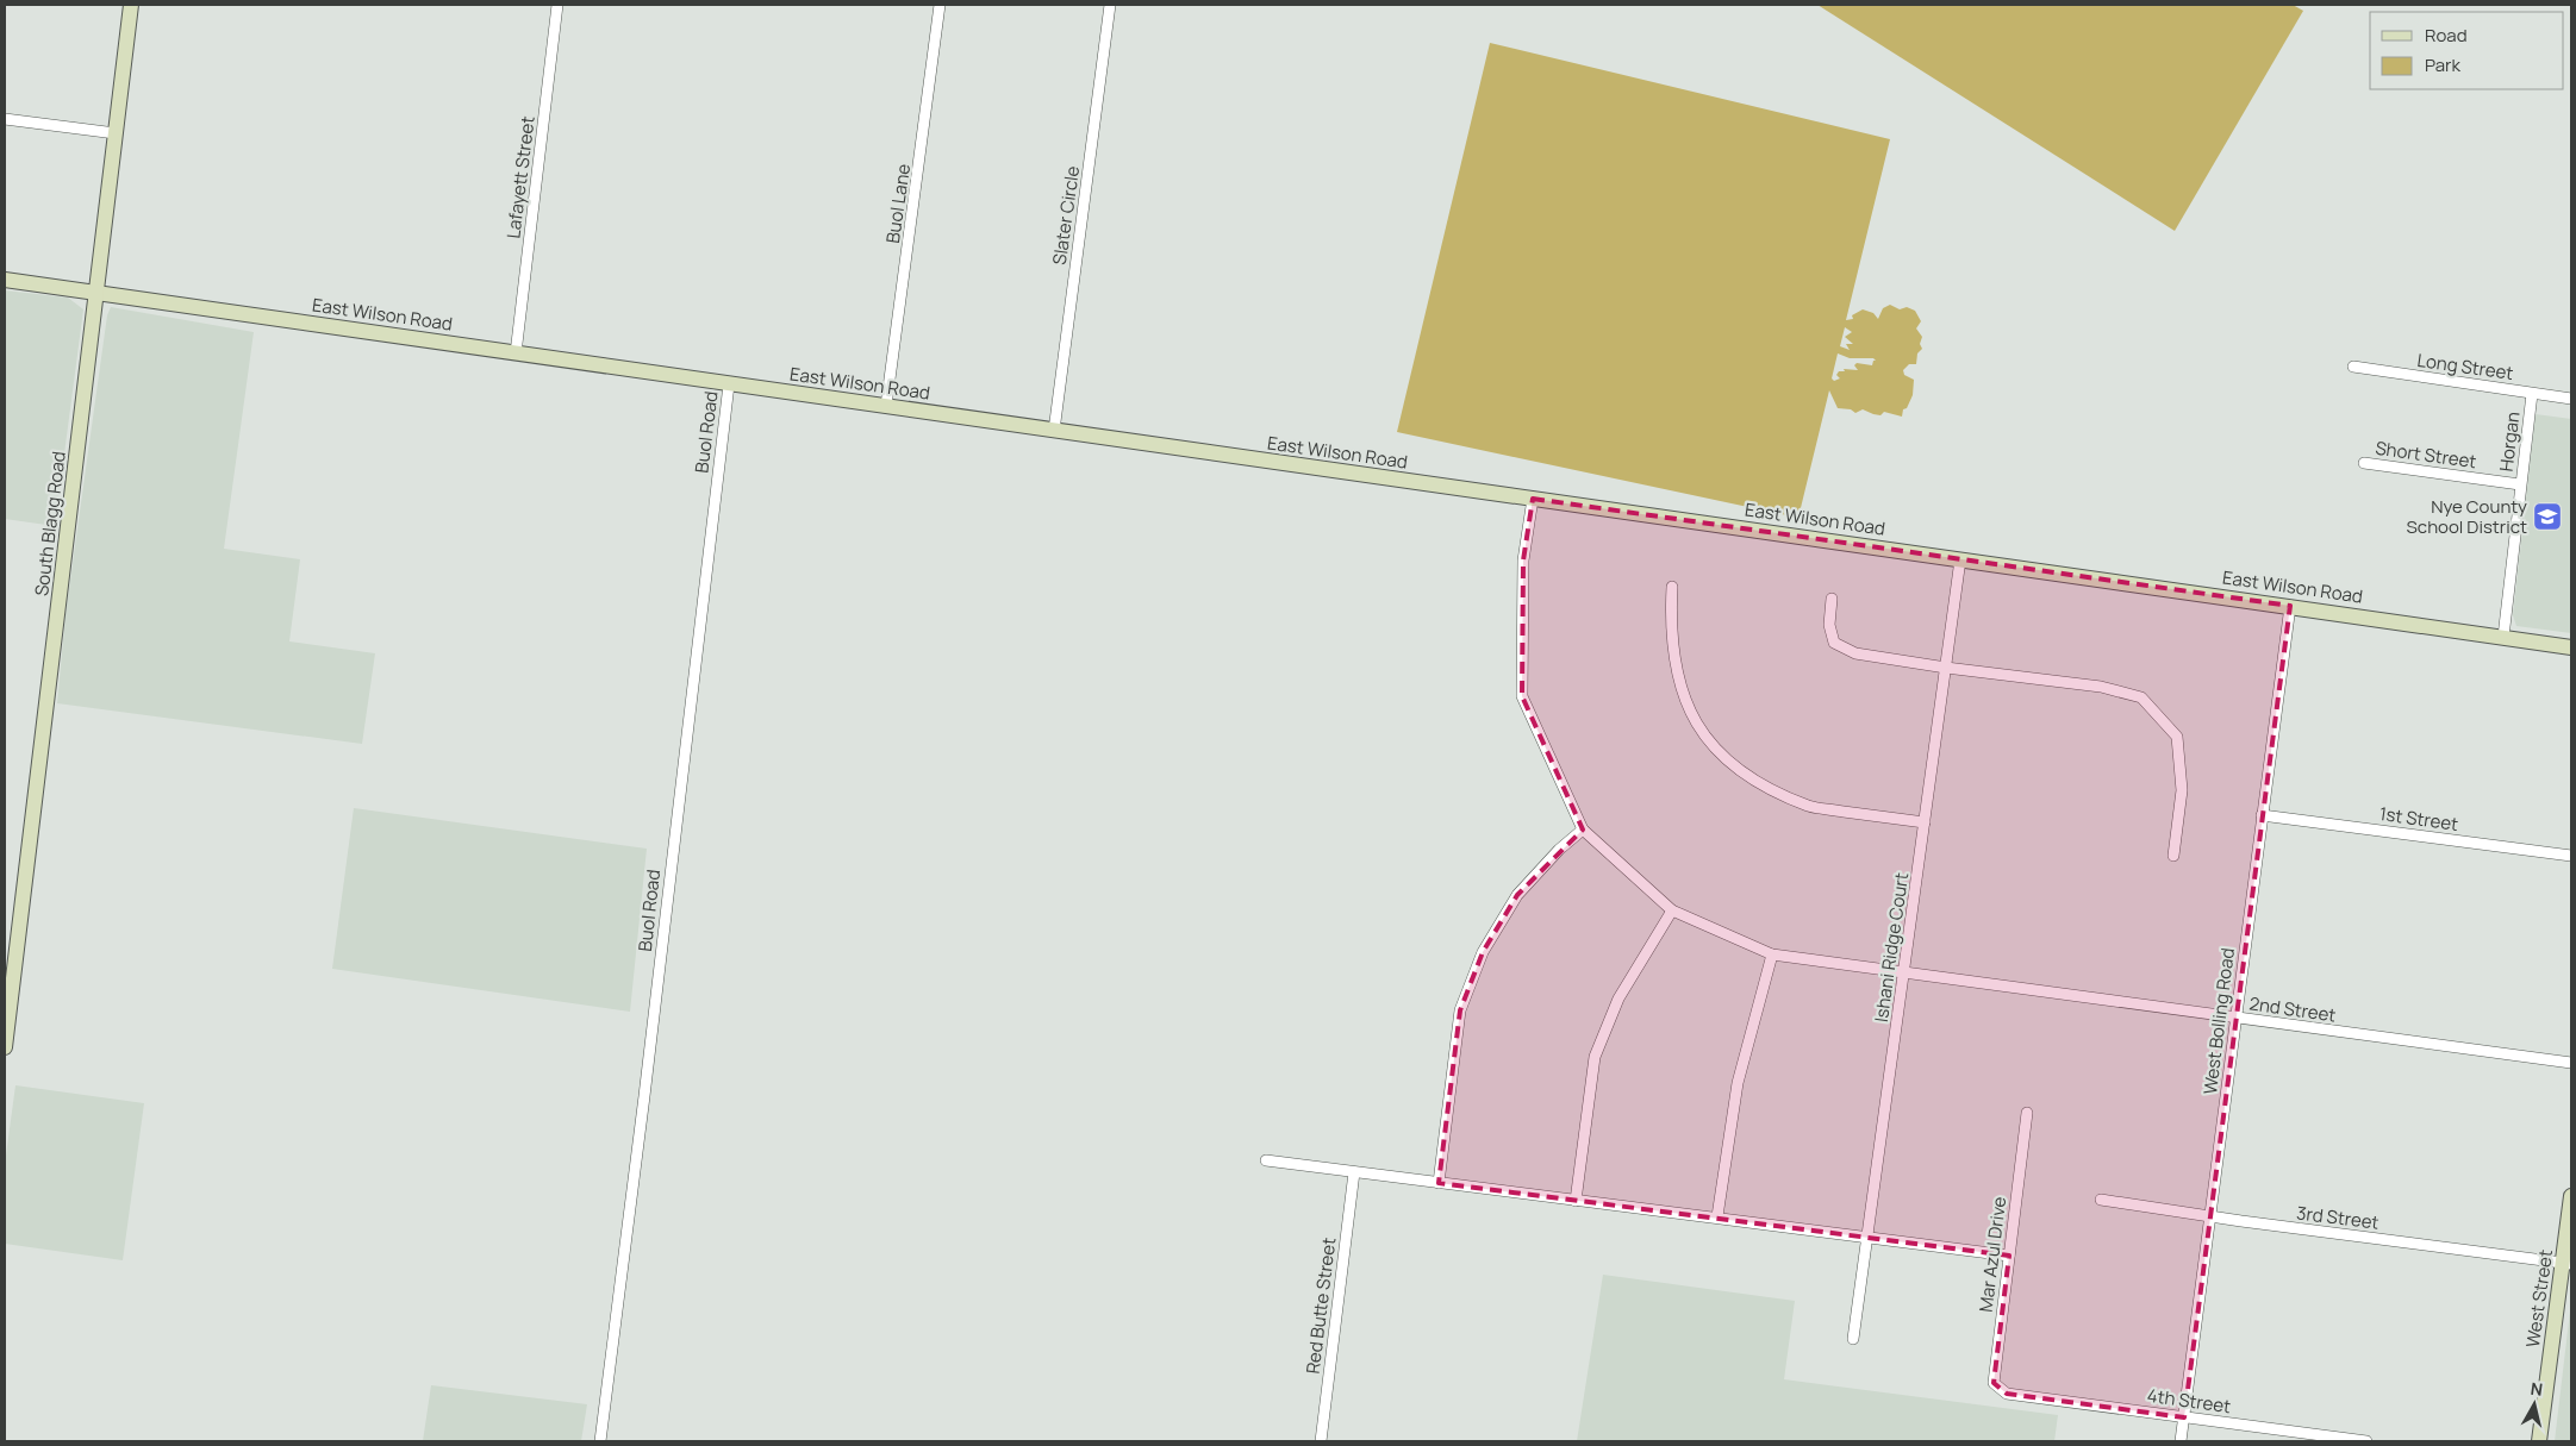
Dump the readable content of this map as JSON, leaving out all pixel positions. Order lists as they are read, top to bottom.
{
  "streets": {
    "street": [
      "Lafayett Street",
      "Buol Lane",
      "Slater Circle",
      "East Wilson Road",
      "Long Street",
      "Buol Road",
      "Horgan",
      "Short Street",
      "South Blagg Road",
      "1st Street",
      "Ishani Ridge Court",
      "2nd Street",
      "West Bolling Road",
      "3rd Street",
      "Mar Azul Drive",
      "West Street",
      "Red Butte Street",
      "4th Street"
    ]
  },
  "crossings": [
    ["Lafayett Street", "East Wilson Road"],
    ["Buol Lane", "East Wilson Road"],
    ["Slater Circle", "East Wilson Road"],
    ["East Wilson Road", "Buol Road"],
    ["East Wilson Road", "Horgan"],
    ["East Wilson Road", "South Blagg Road"],
    ["East Wilson Road", "Ishani Ridge Court"],
    ["East Wilson Road", "West Bolling Road"],
    ["Long Street", "Horgan"],
    ["Horgan", "Short Street"],
    ["1st Street", "West Bolling Road"],
    ["Ishani Ridge Court", "2nd Street"],
    ["2nd Street", "West Bolling Road"],
    ["West Bolling Road", "3rd Street"],
    ["West Bolling Road", "4th Street"],
    ["3rd Street", "West Street"],
    ["Mar Azul Drive", "4th Street"]
  ],
  "places": {
    "school or university": ["Nye County School District"]
  },
  "legend": ["Road", "Park"],
  "north": "top"
}
